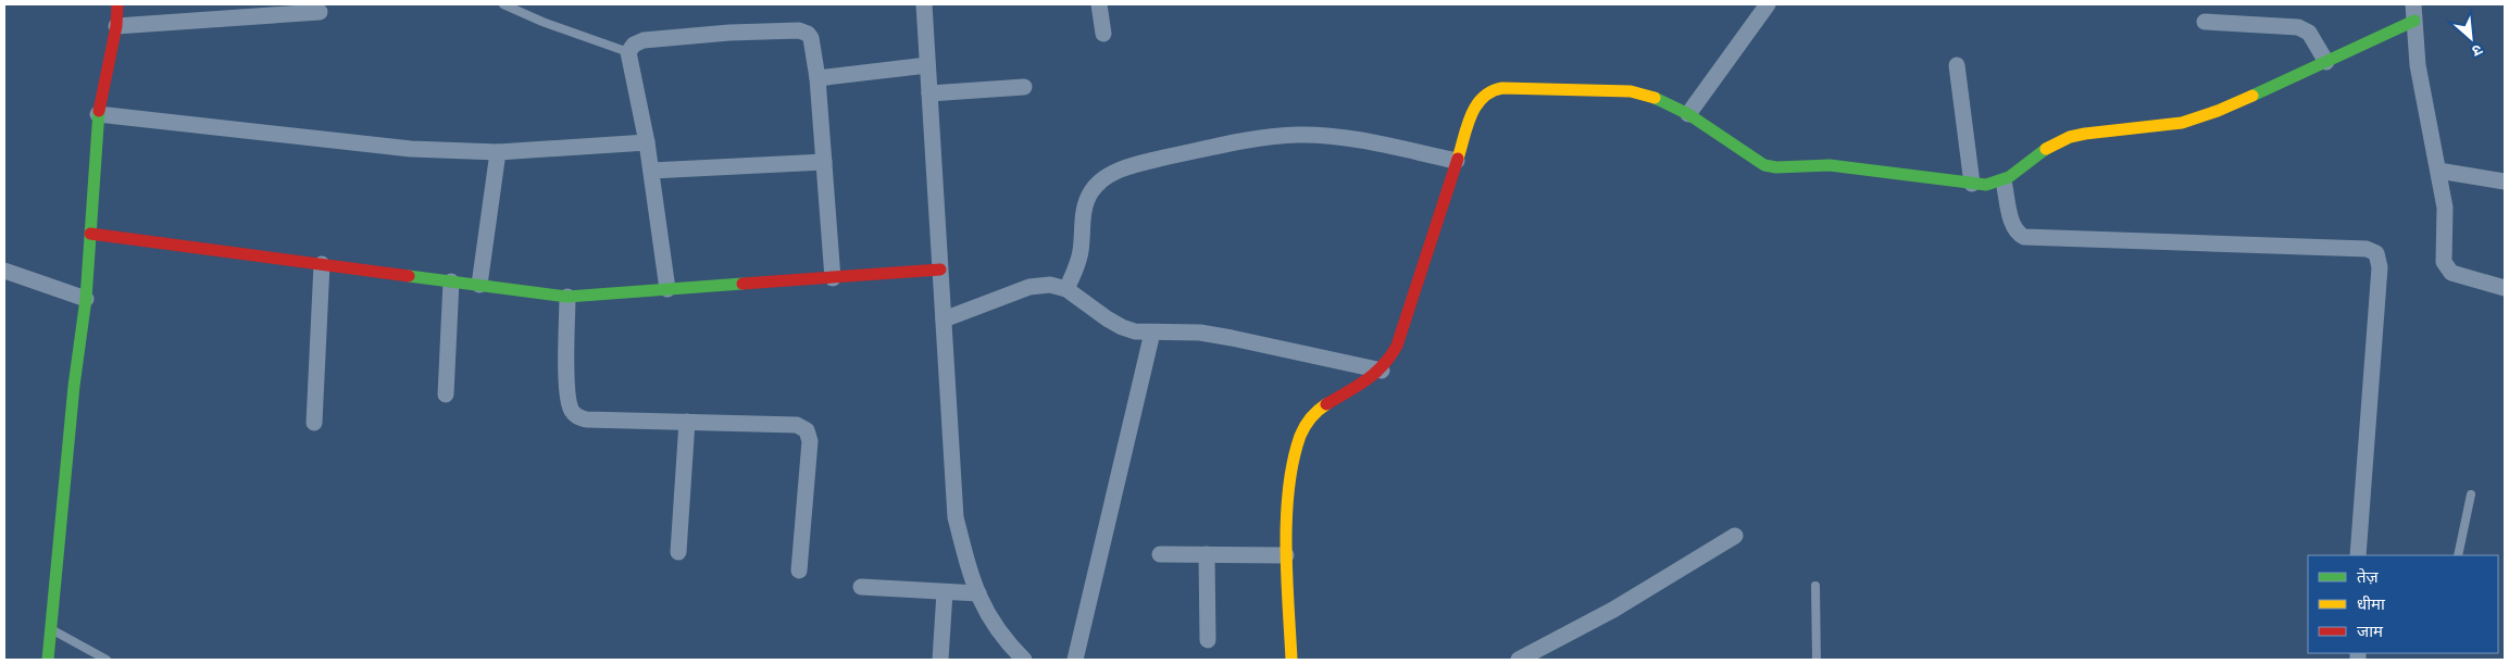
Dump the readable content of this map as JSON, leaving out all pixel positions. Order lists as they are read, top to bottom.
{
  "legend": ["तेज़", "धीमा", "जाम"],
  "north": "bottom right"
}
